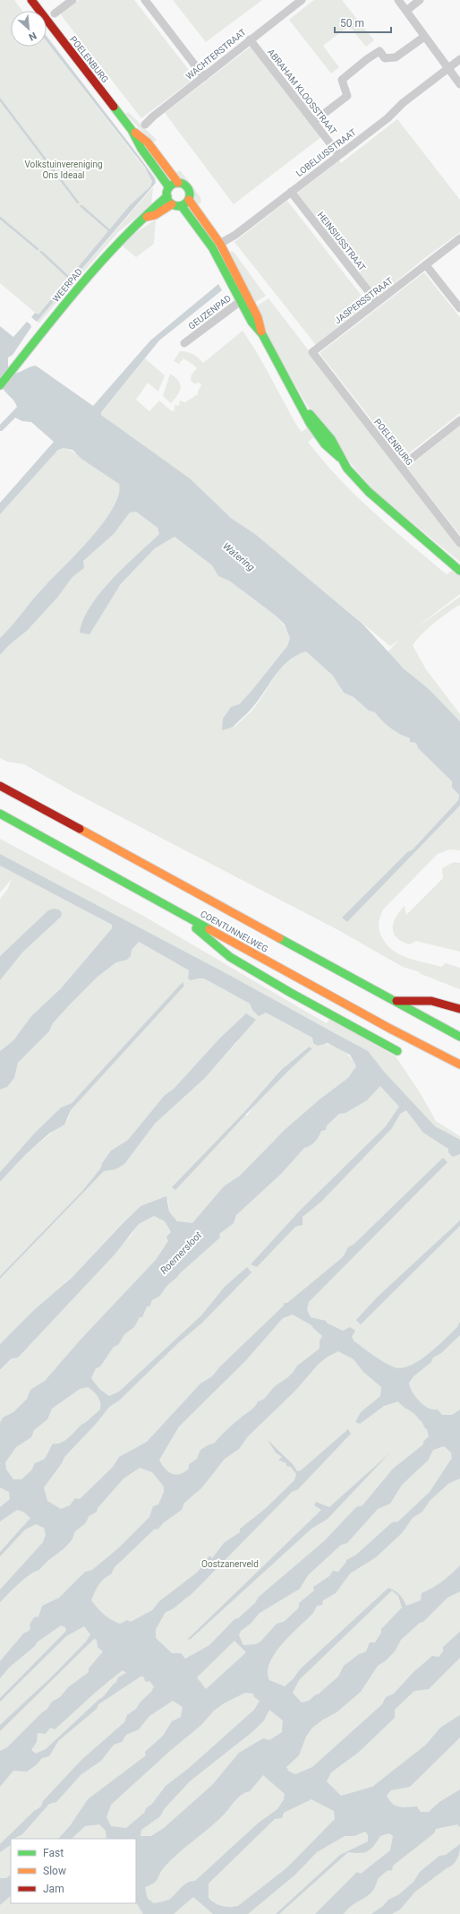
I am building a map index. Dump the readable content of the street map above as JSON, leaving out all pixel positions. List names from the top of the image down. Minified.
{"streets":{"main road":["POELENBURG","WEERPAD","COENTUNNELWEG"],"street":["WACHTERSTRAAT","ABRAHAM KLOOSSTRAAT","LOBELIUSSTRAAT","HEINSIUSSTRAAT","JASPERSSTRAAT","GEUZENPAD"]},"crossings":[["WACHTERSTRAAT","ABRAHAM KLOOSSTRAAT"],["POELENBURG","WEERPAD"],["POELENBURG","JASPERSSTRAAT"],["ABRAHAM KLOOSSTRAAT","LOBELIUSSTRAAT"],["LOBELIUSSTRAAT","HEINSIUSSTRAAT"],["HEINSIUSSTRAAT","JASPERSSTRAAT"]],"water":["Watering","Roemersloot"],"parks":["Volkstuinvereniging Ons Ideaal","Oostzanerveld"],"legend":["Fast","Slow","Jam"],"scale_bar":"50 m","north":"bottom right"}
